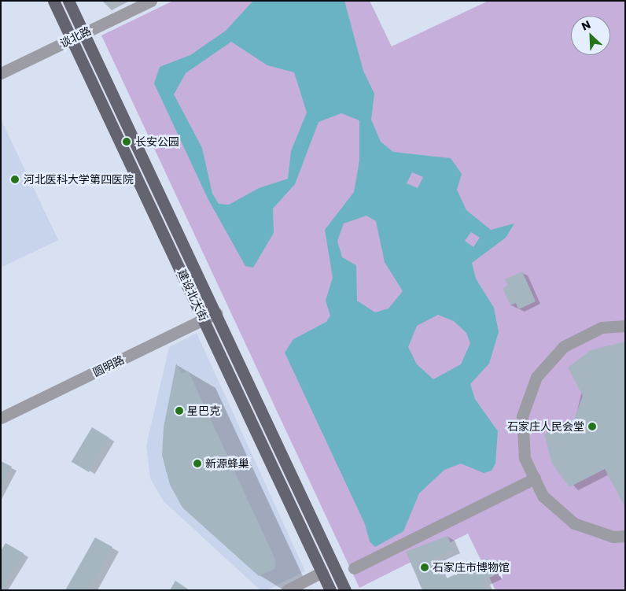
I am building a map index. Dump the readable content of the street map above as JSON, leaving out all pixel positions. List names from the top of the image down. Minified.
{"streets":{"main road":["建设北大街"],"street":["谈北路","圆明路"]},"crossings":[["谈北路","建设北大街"],["建设北大街","圆明路"]],"places":["长安公园","河北医科大学第四医院","星巴克","石家庄人民会堂","新源蜂巢","石家庄市博物馆"],"north":"top left"}
